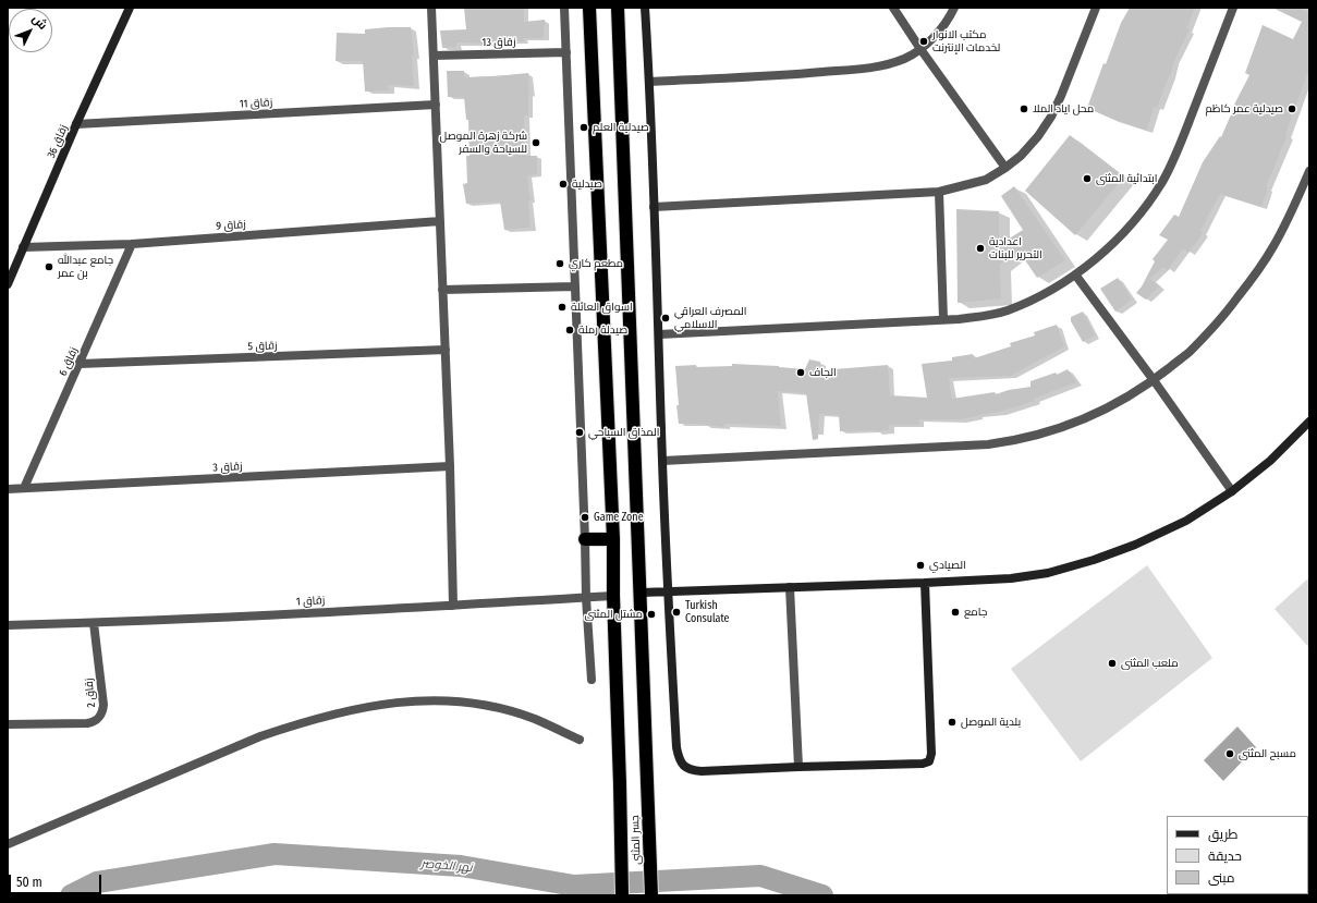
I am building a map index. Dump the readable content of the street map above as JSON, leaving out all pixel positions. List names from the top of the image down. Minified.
{"streets":{"highway":["جسر المثنى"],"street":["زقاق 13","زقاق 11","زقاق 36","زقاق 9","زقاق 5","زقاق 6","زقاق 3","زقاق 1","زقاق 2"]},"crossings":[["زقاق 11","زقاق 36"],["زقاق 36","زقاق 9"],["زقاق 9","زقاق 6"],["زقاق 5","زقاق 6"],["زقاق 6","زقاق 3"],["زقاق 1","زقاق 2"],["زقاق 1","جسر المثنى"]],"water":["نهر الخوصر"],"places":["مكتب الانوار لخدمات الإنترنت","محل اياد الملا","صيدلية عمر كاظم","صيدلية العلم","شركة زهرة الموصل للسياحة والسفر","ابتدائية المثنى","صيدلية","اعدادية التحرير للبنات","مطعم كاري","جامع عبدالله بن عمر","اسواق العائلة","المصرف العراقي الاسلامي","صيدلة رملة","الجاف","المذاق السياحي","Game Zone","الصيادي","Turkish Consulate","جامع","مشتل المثنى","ملعب المثنى","بلدية الموصل","مسبح المثنى"],"legend":["طريق","حديقة","مبنى"],"scale_bar":"50 m","north":"top right"}
